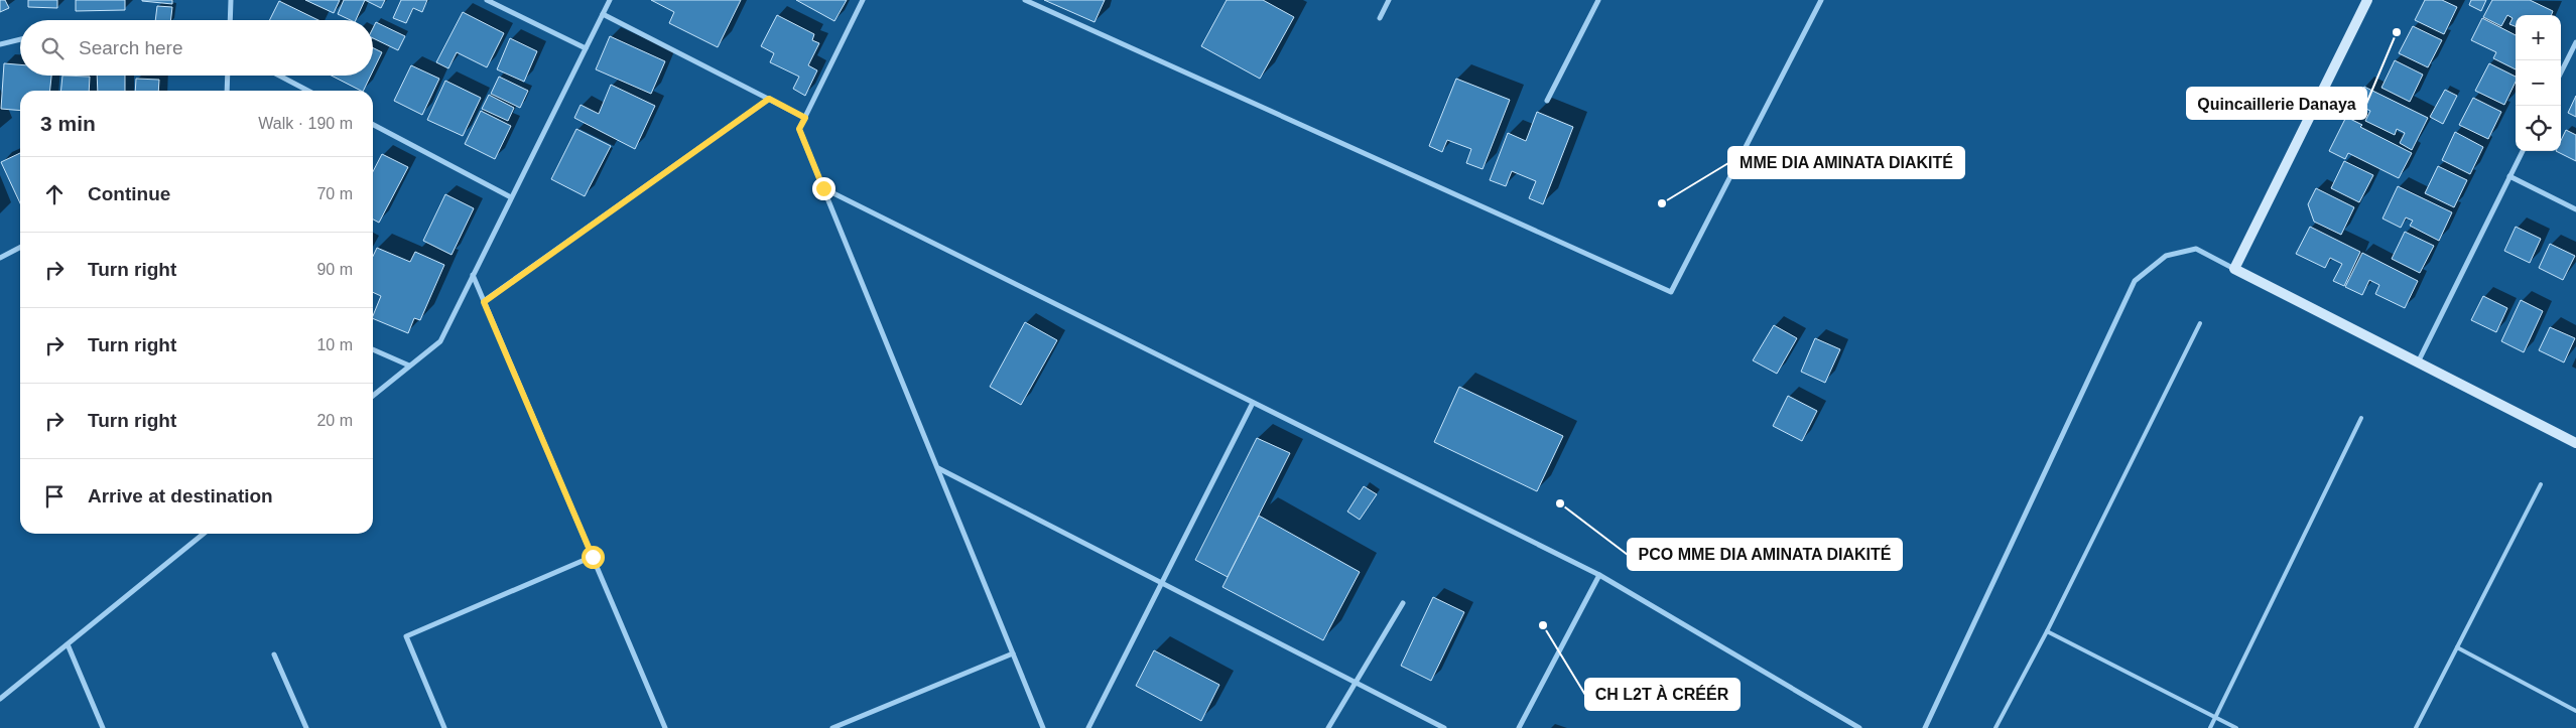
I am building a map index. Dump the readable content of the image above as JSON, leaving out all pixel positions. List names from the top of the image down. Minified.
{"places":["Quincaillerie Danaya","MME DIA AMINATA DIAKITÉ","PCO MME DIA AMINATA DIAKITÉ","CH L2T À CRÉÉR"],"page":{"map_buttons":["+","−"],"search":"Search here","heading":["3 min","Walk · 190 m"],"list":[["Continue","70 m"],["Turn right","90 m"],["Turn right","10 m"],["Turn right","20 m"],"Arrive at destination"]}}
